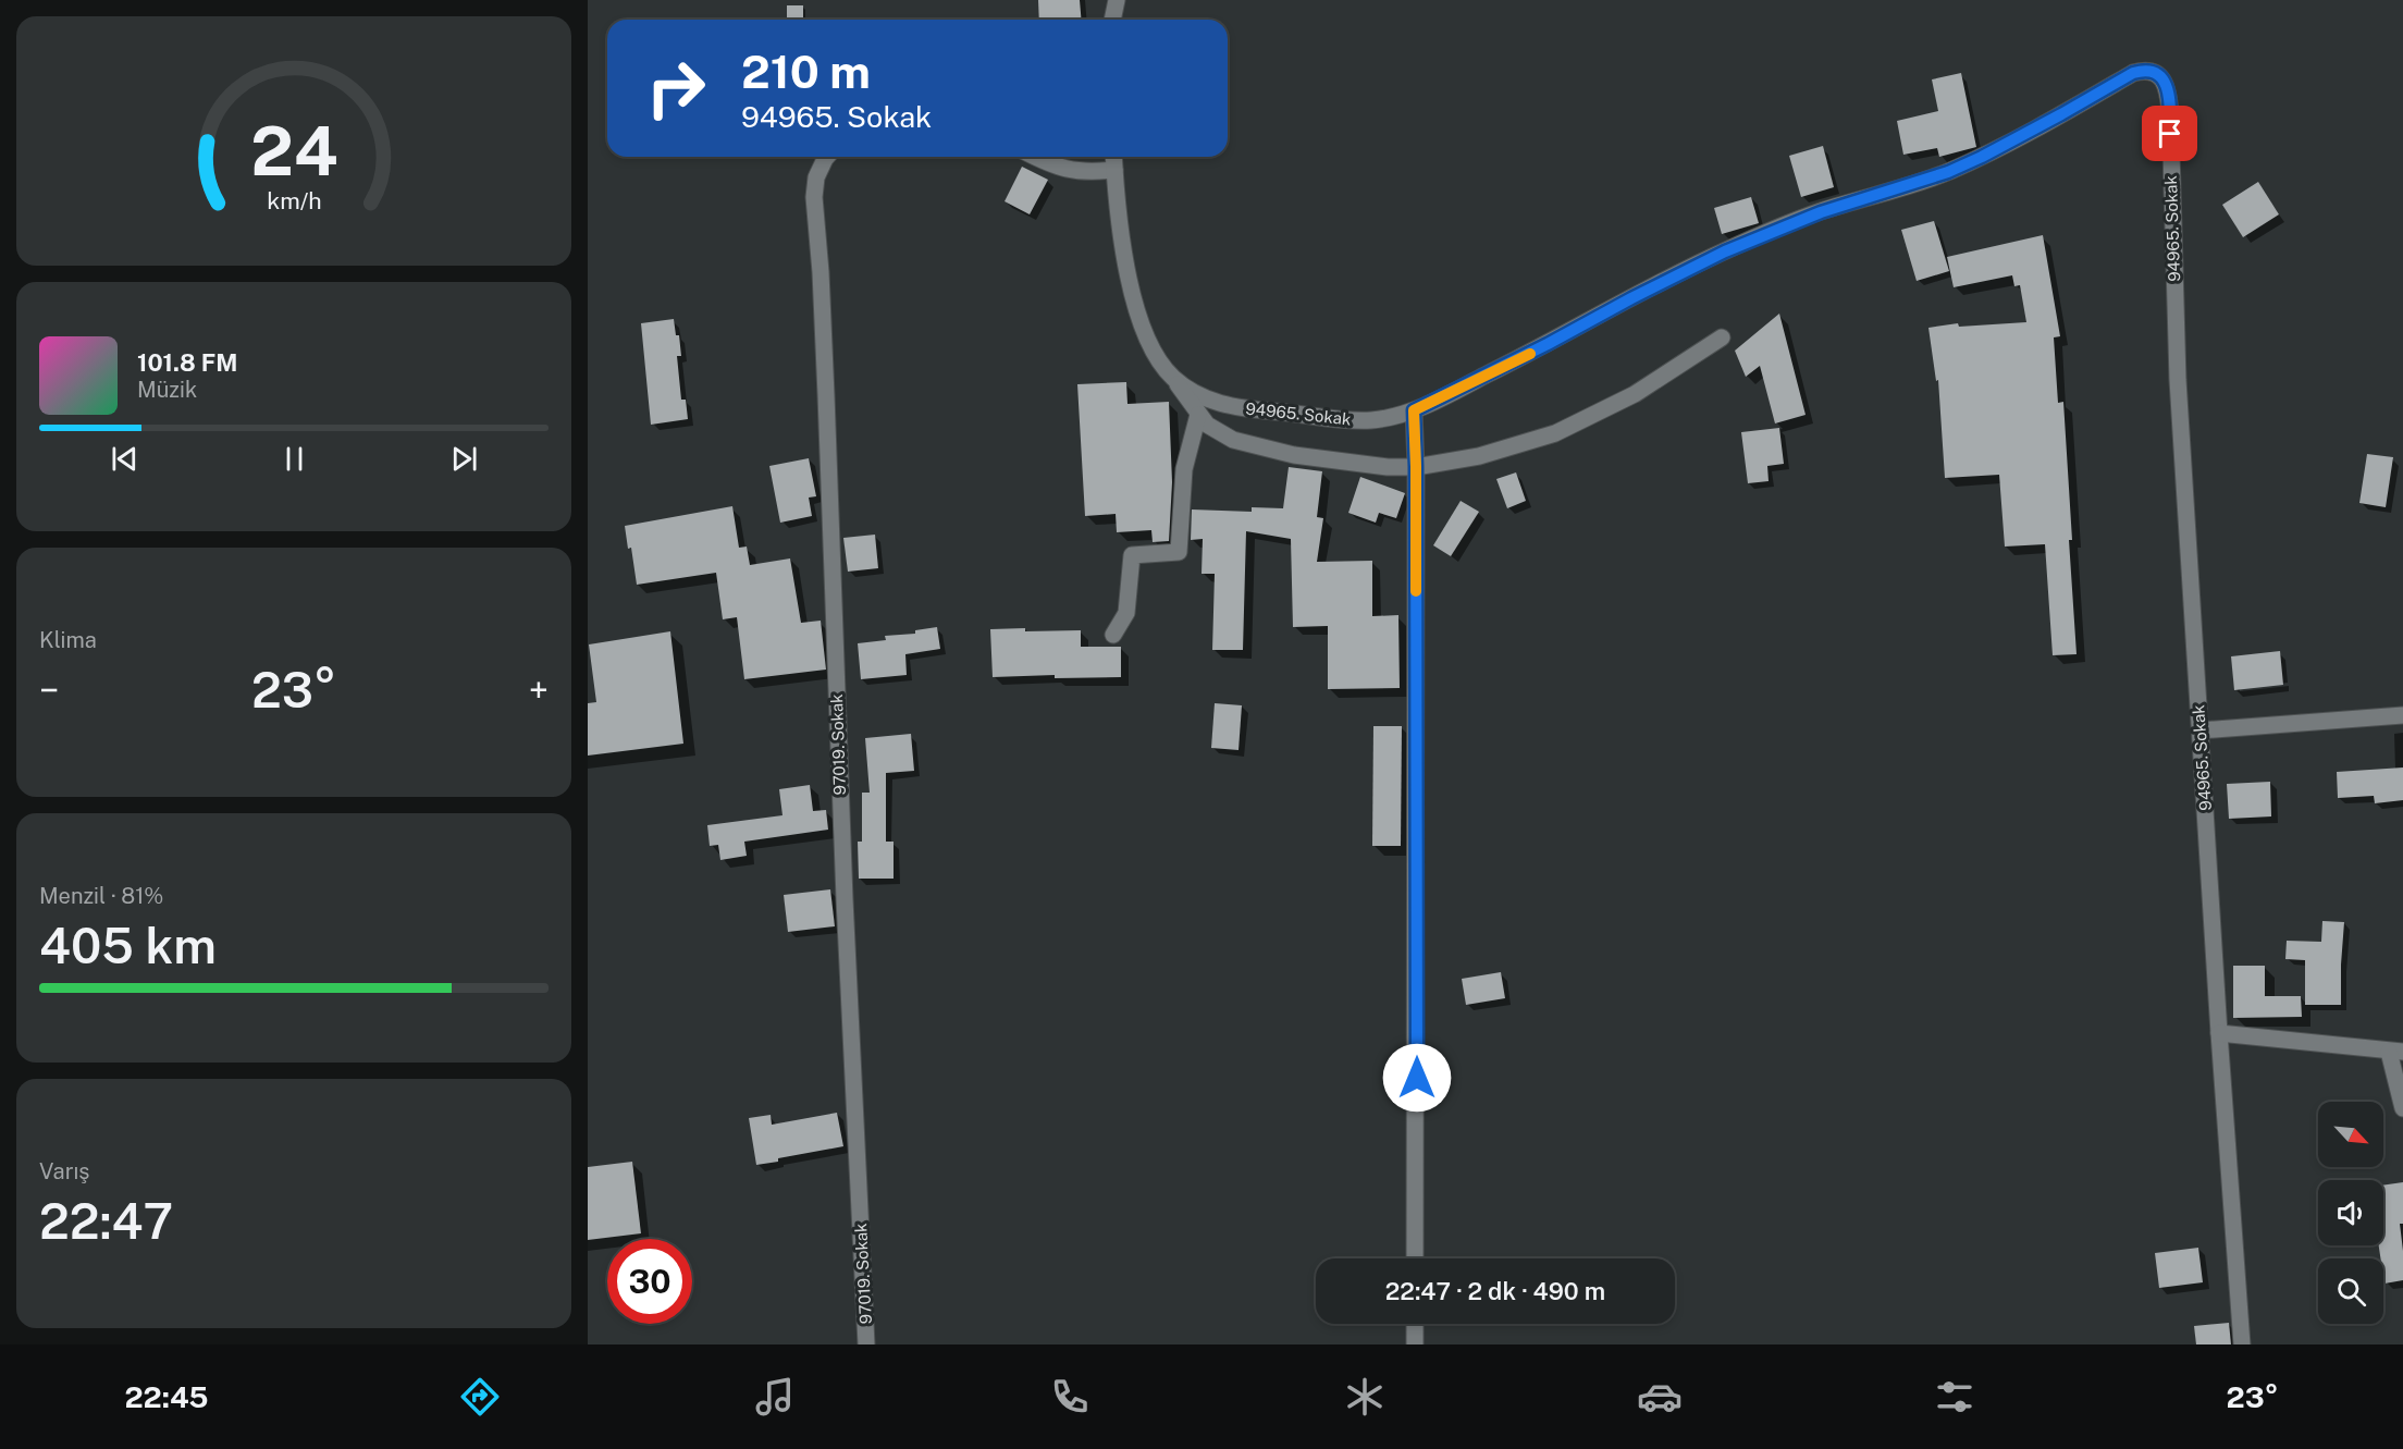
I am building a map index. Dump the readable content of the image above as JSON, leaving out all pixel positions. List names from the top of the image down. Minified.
{"streets":{"street":["94965. Sokak","97019. Sokak"]},"north":"bottom right","page":{"turn":["210 m","94965. Sokak"],"song":["101.8 FM","Müzik"],"tile":["Klima",["Menzil · 81%","405 km"],["Varış","22:47"]],"heat":["−","23°","+"],"limit":"30","trip":"22:47 · 2 dk · 490 m","tabs":["22:45","23°"],"gauge":["24","km/h"]}}
